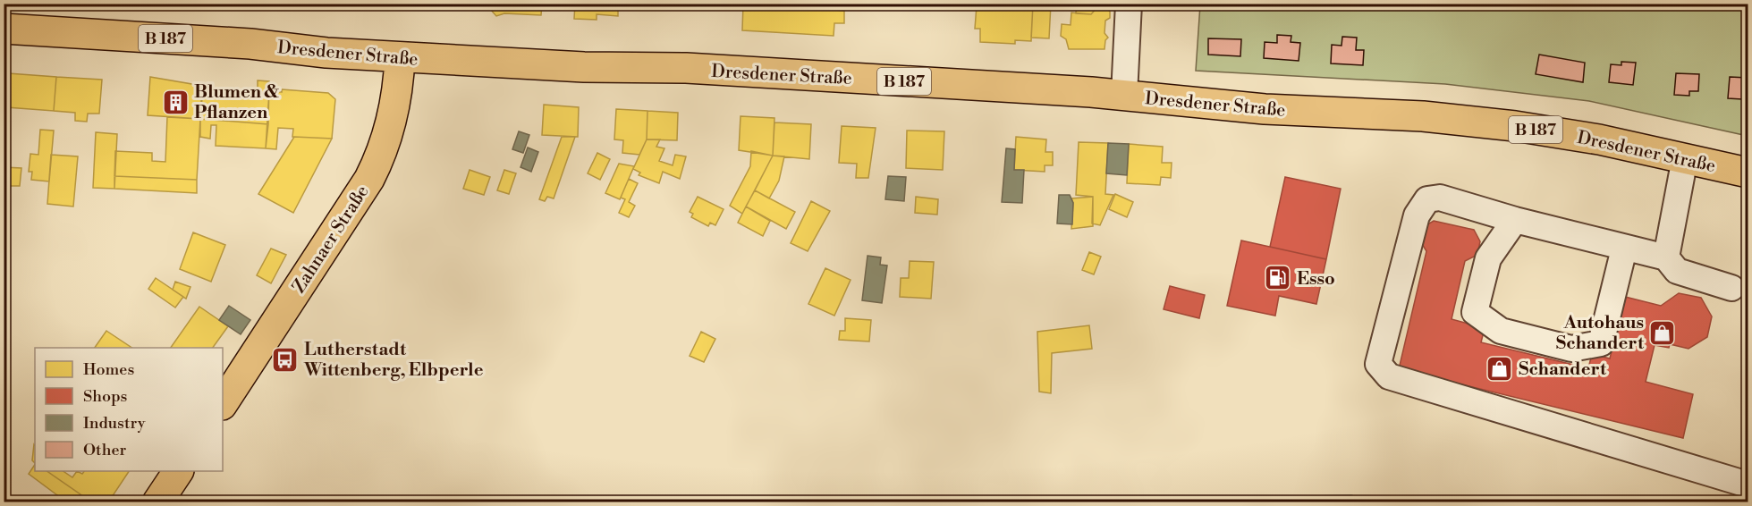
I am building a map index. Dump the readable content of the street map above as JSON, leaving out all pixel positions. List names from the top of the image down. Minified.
{"streets":{"main road":["B 187","Dresdener Straße","Zahnaer Straße"]},"crossings":[["Dresdener Straße","Zahnaer Straße"]],"places":{"building":["Blumen & Pflanzen"],"fuel station":["Esso"],"shop":["Autohaus Schandert","Schandert"],"bus stop":["Lutherstadt Wittenberg, Elbperle"]},"legend":["Homes","Shops","Industry","Other"]}
